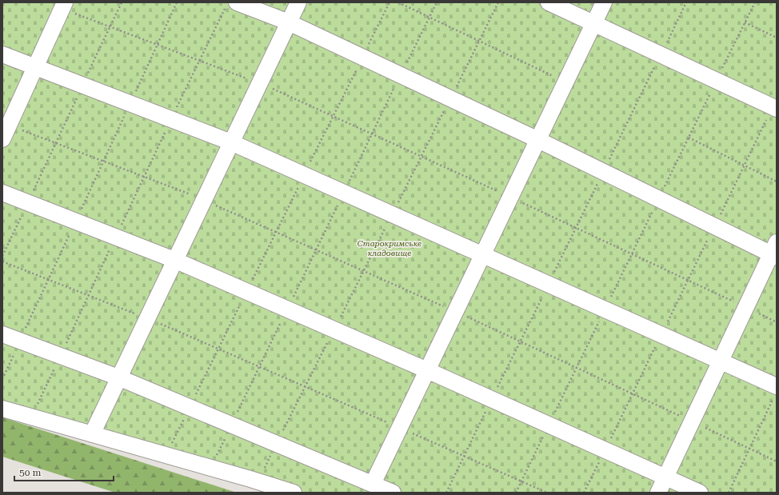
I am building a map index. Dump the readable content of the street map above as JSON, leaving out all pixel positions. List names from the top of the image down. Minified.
{"parks":["Старокримське кладовище"],"scale_bar":"50 m"}
